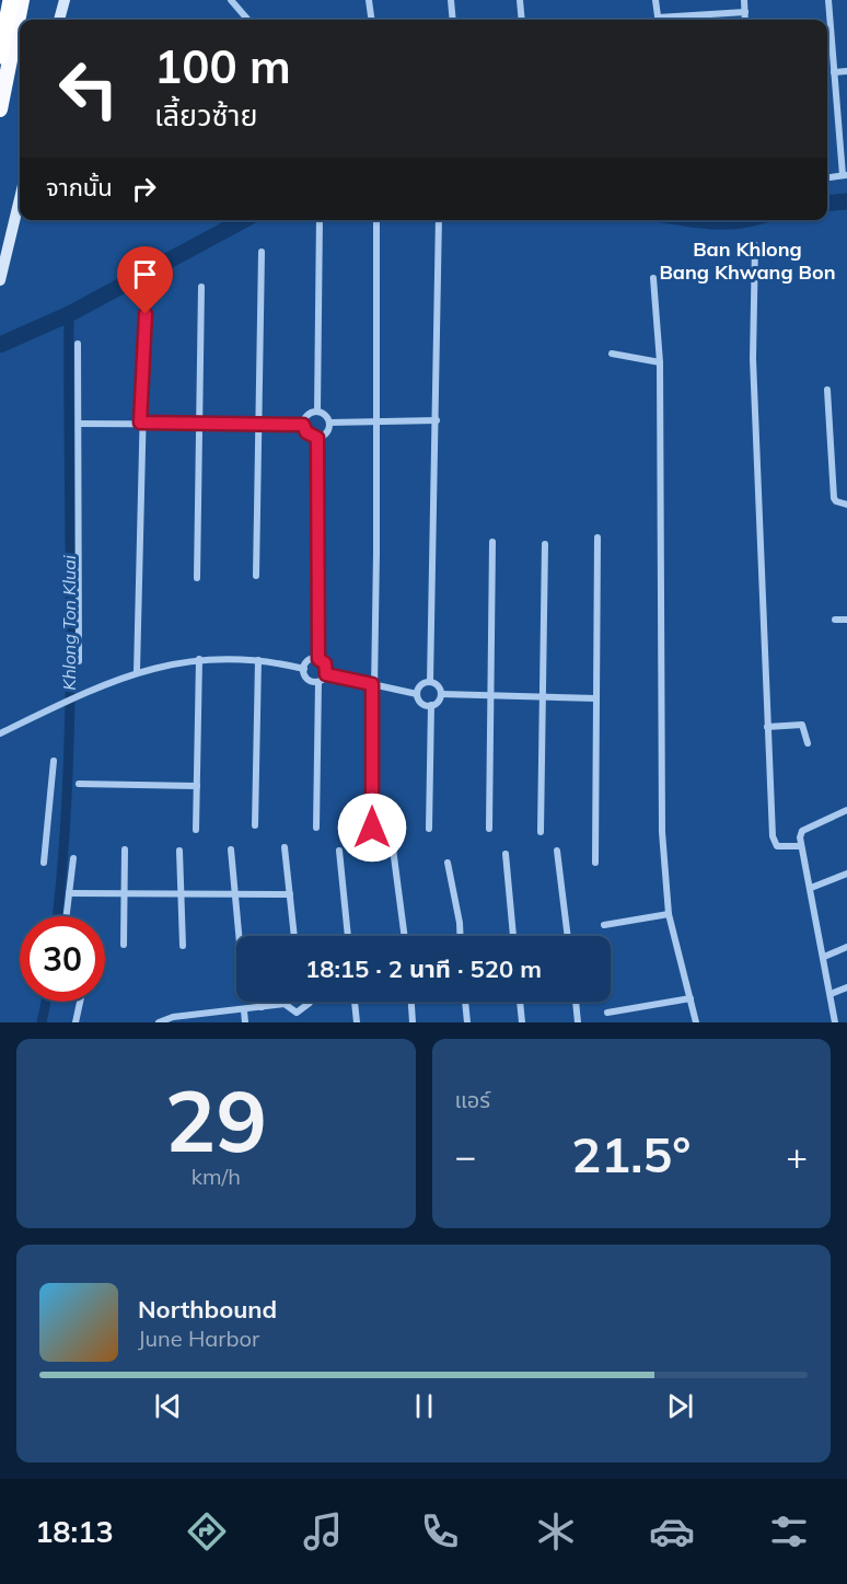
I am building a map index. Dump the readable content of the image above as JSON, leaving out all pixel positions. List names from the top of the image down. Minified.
{"districts":["Ban Khlong Bang Khwang Bon"],"water":["Khlong Ton Kluai"],"page":{"turn":["100 m","เลี้ยวซ้าย"],"then":"จากนั้น","limit":"30","trip":"18:15 · 2 นาที · 520 m","tile":[["29","km/h"],"แอร์"],"heat":["−","21.5°","+"],"song":["Northbound","June Harbor"],"tabs":"18:13"}}
